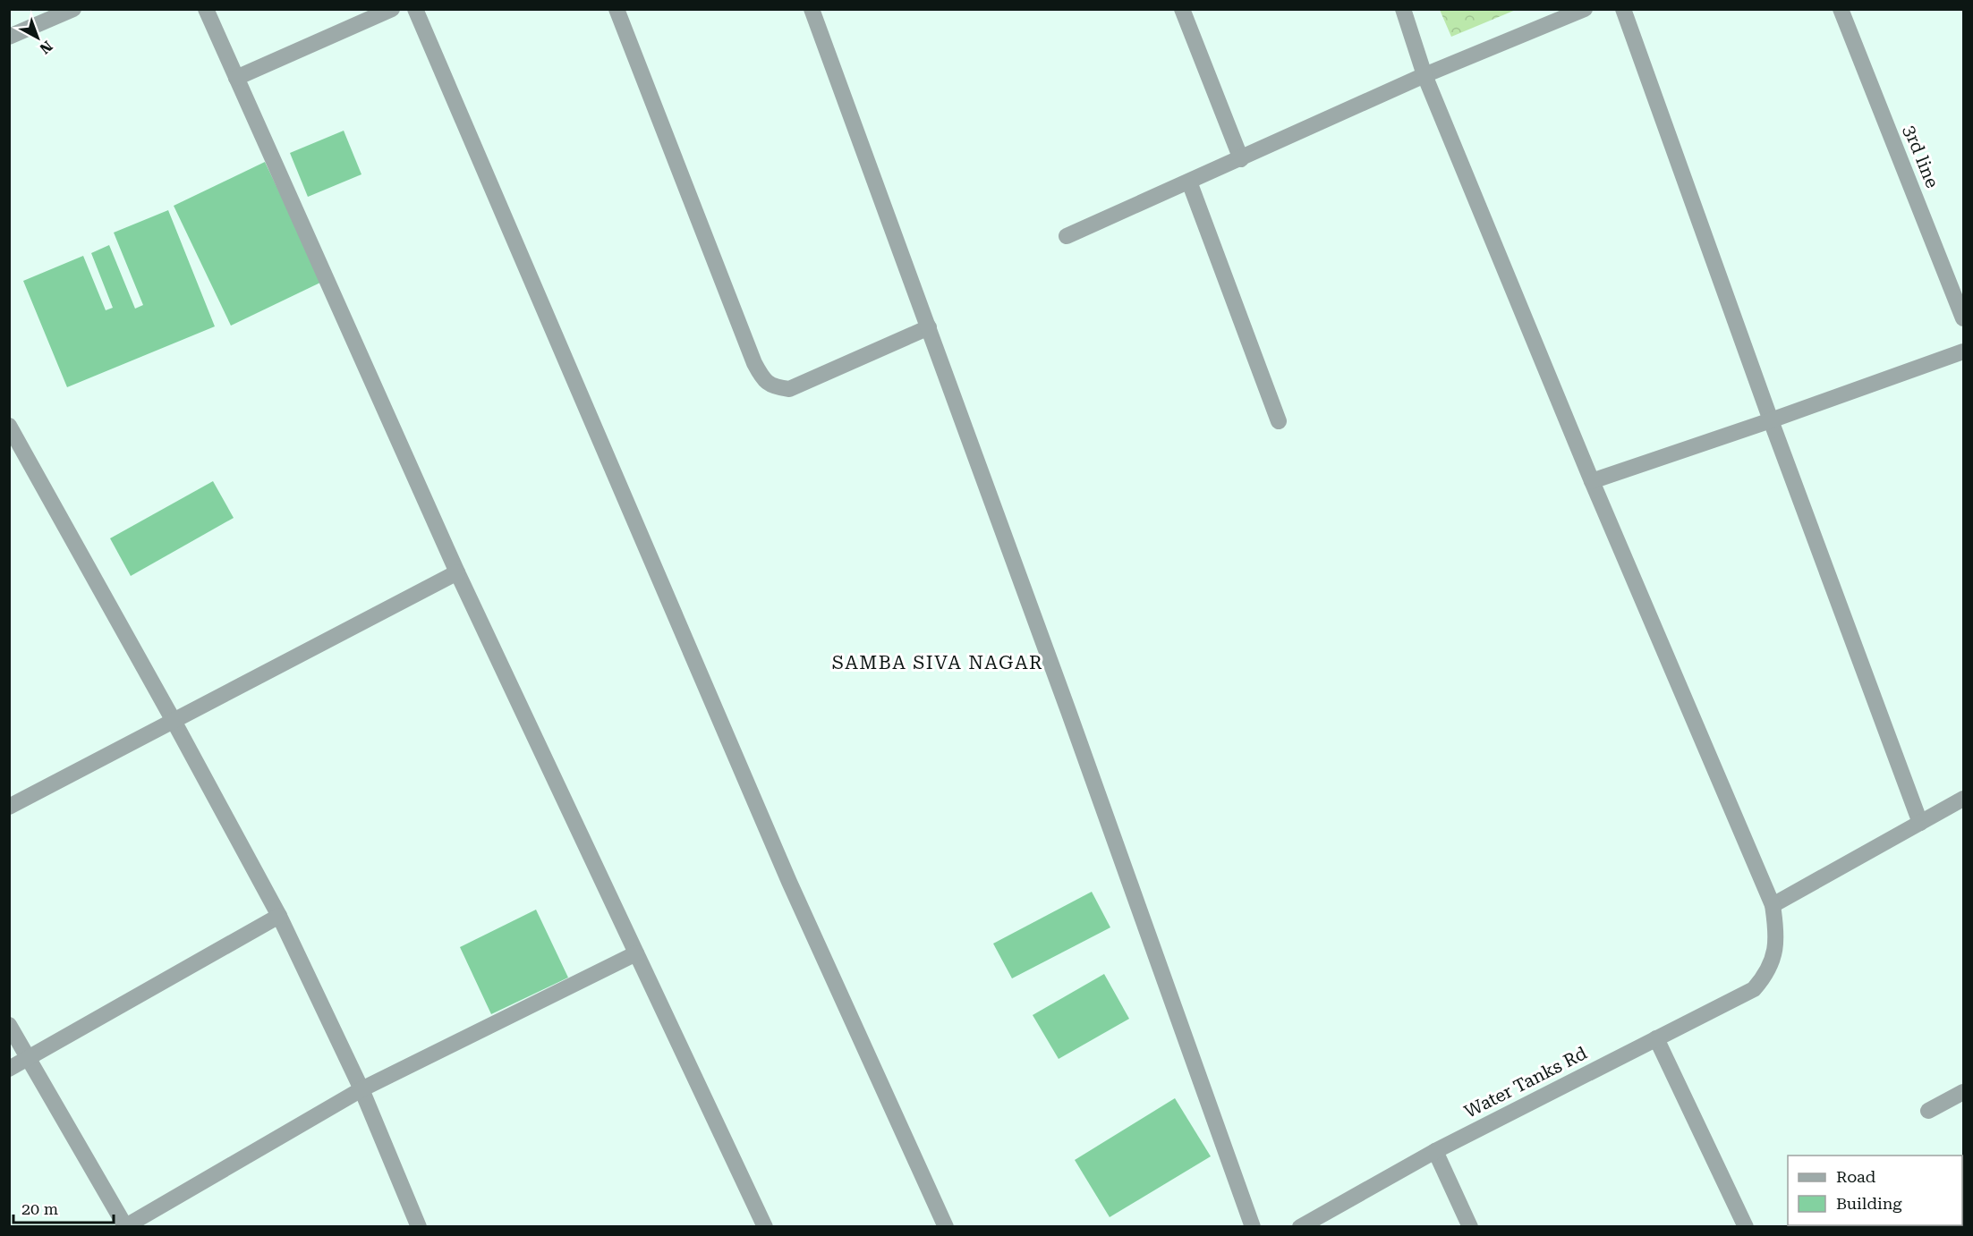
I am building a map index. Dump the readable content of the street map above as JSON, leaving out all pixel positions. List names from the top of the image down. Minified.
{"streets":{"street":["3rd line","Water Tanks Rd"]},"districts":["SAMBA SIVA NAGAR"],"legend":["Road","Building"],"scale_bar":"20 m","north":"bottom right"}
